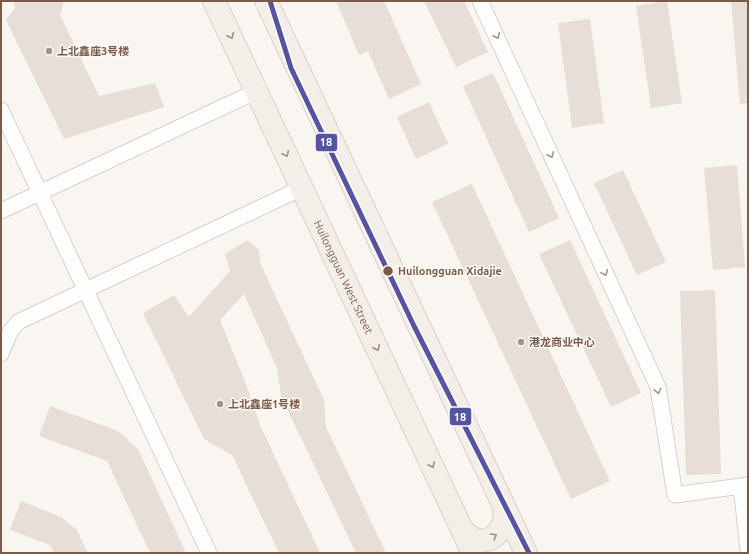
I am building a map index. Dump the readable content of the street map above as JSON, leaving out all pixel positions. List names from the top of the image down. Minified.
{"streets":{"main road":["Huilongguan West Street"]},"places":["上北鑫座3号楼","Huilongguan Xidajie","港龙商业中心","上北鑫座1号楼"],"lines":["transit line 18"]}
